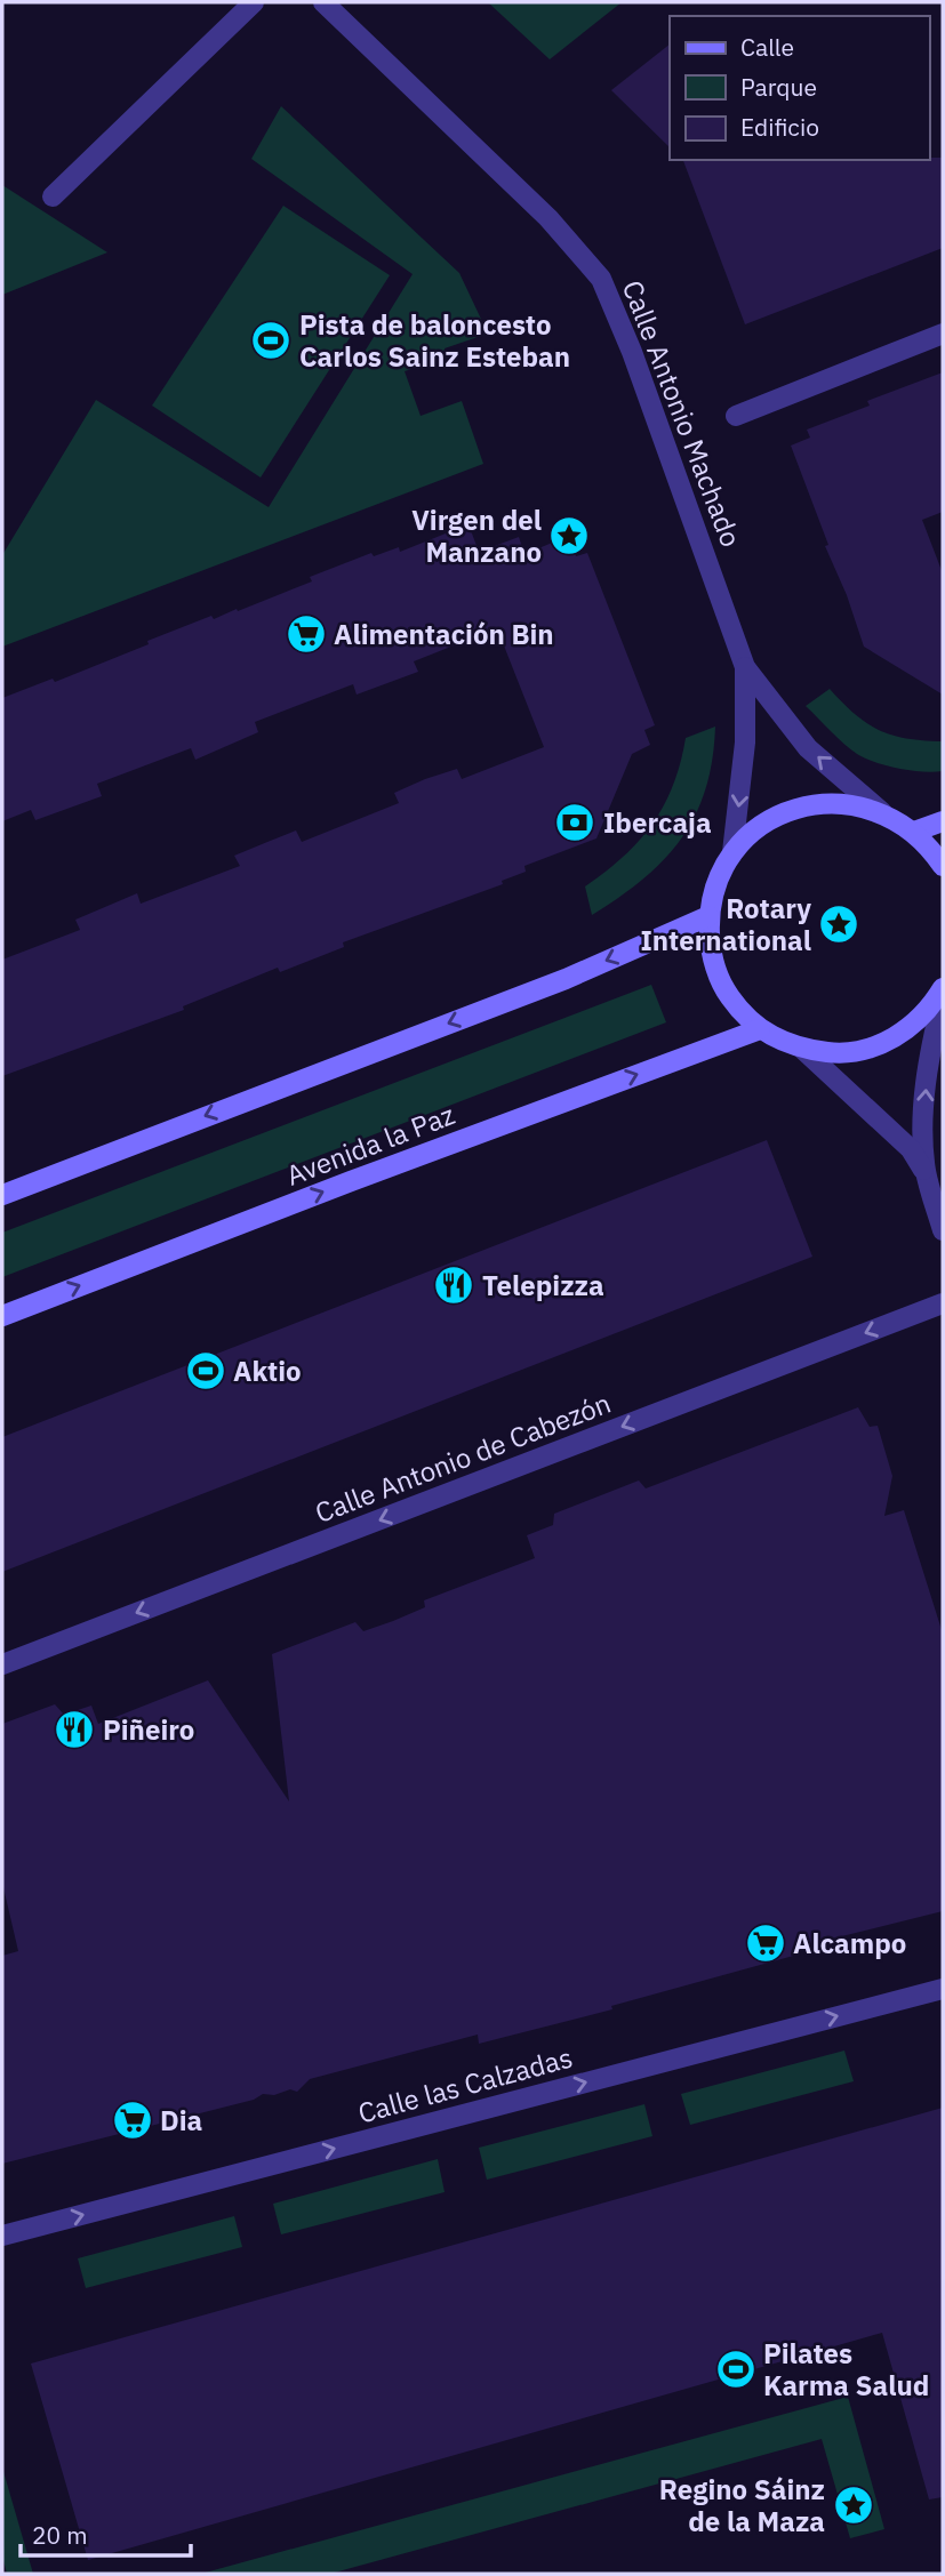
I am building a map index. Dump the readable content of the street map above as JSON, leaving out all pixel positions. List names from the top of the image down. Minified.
{"streets":{"main road":["Avenida la Paz"],"street":["Calle Antonio Machado","Calle Antonio de Cabezón","Calle las Calzadas"]},"one_way":["Calle Antonio de Cabezón","Calle las Calzadas"],"places":{"sports":["Pista de baloncesto Carlos Sainz Esteban","Aktio","Pilates Karma Salud"],"place":["Virgen del Manzano","Rotary International","Regino Sáinz de la Maza"],"supermarket":["Alimentación Bin","Alcampo","Dia"],"bank":["Ibercaja"],"restaurant":["Telepizza","Piñeiro"]},"legend":["Calle","Parque","Edificio"],"scale_bar":"20 m"}
